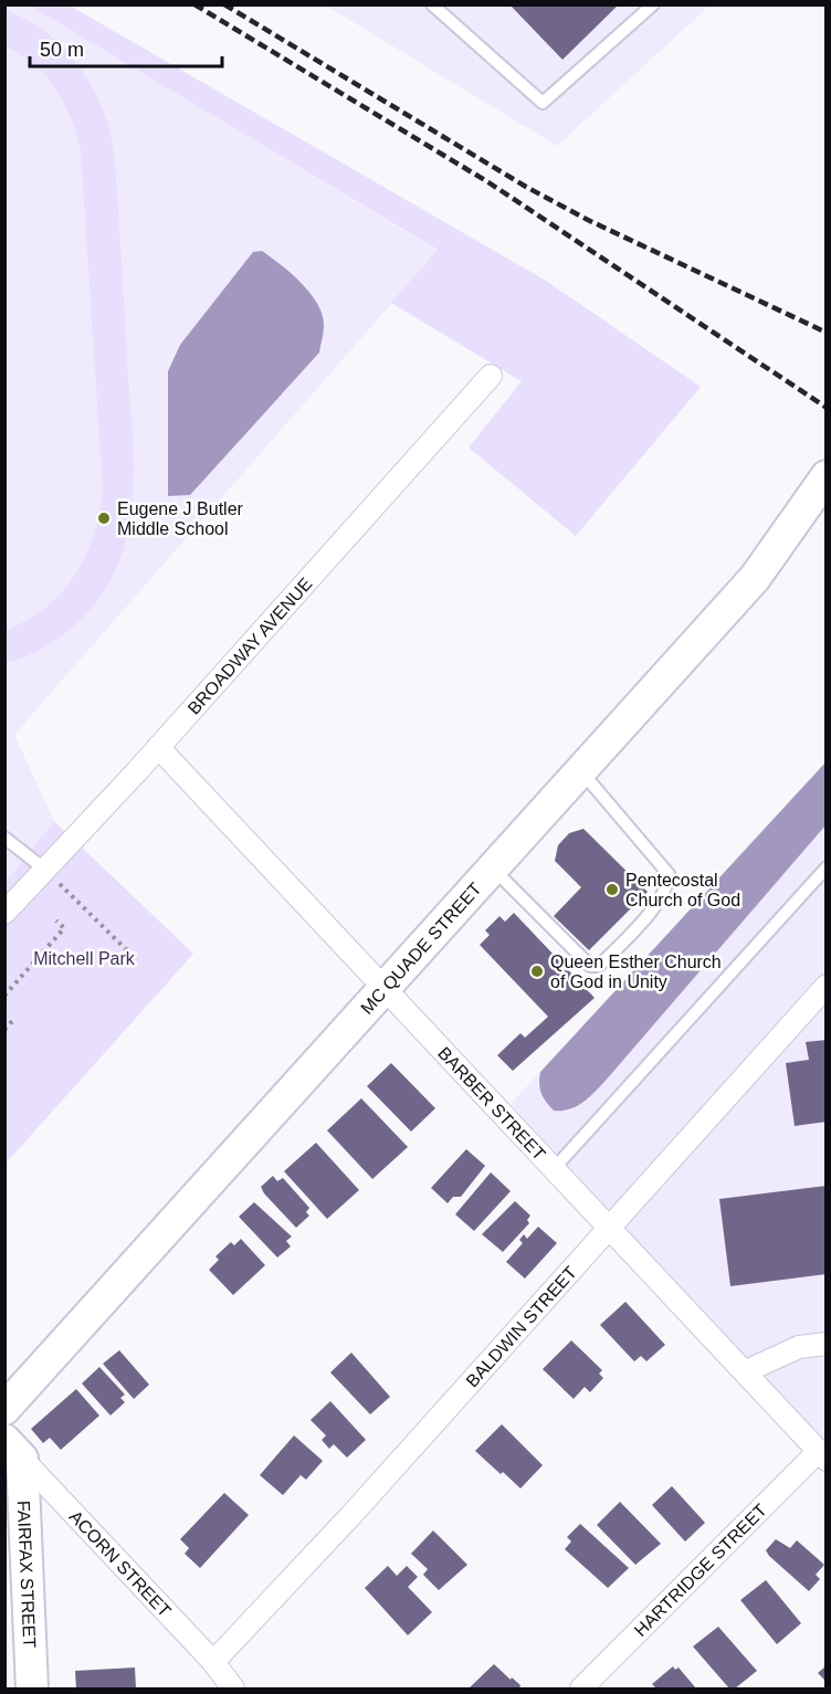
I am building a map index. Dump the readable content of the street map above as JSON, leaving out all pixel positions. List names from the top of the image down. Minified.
{"streets":{"street":["BROADWAY AVENUE","MC QUADE STREET","BARBER STREET","BALDWIN STREET","ACORN STREET","HARTRIDGE STREET","FAIRFAX STREET"]},"crossings":[["BROADWAY AVENUE","BARBER STREET"],["MC QUADE STREET","BARBER STREET"],["BARBER STREET","BALDWIN STREET"],["BARBER STREET","HARTRIDGE STREET"],["BALDWIN STREET","ACORN STREET"],["ACORN STREET","FAIRFAX STREET"]],"parks":["Mitchell Park"],"places":["Eugene J Butler Middle School","Pentecostal Church of God","Queen Esther Church of God in Unity"],"scale_bar":"50 m"}
